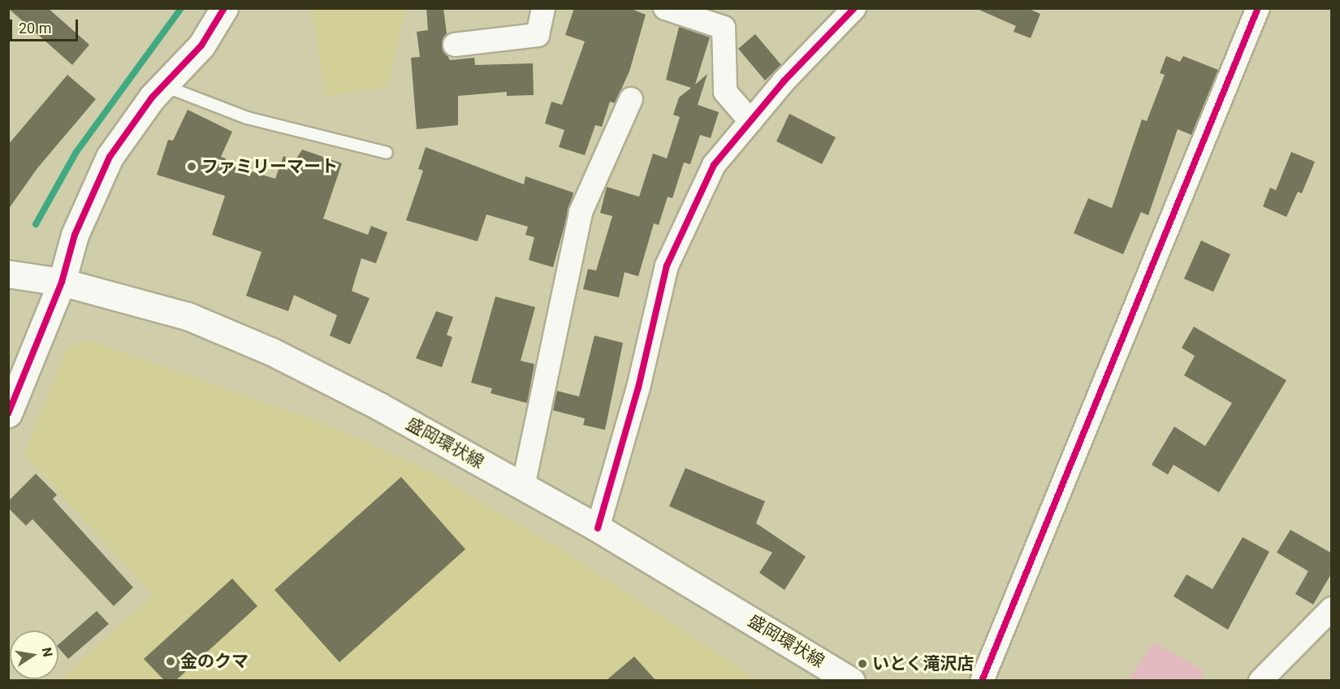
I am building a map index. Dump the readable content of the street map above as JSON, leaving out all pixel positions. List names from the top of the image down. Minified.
{"streets":{"main road":["盛岡環状線"]},"places":["ファミリーマート","金のクマ","いとく滝沢店"],"scale_bar":"20 m","north":"right"}
